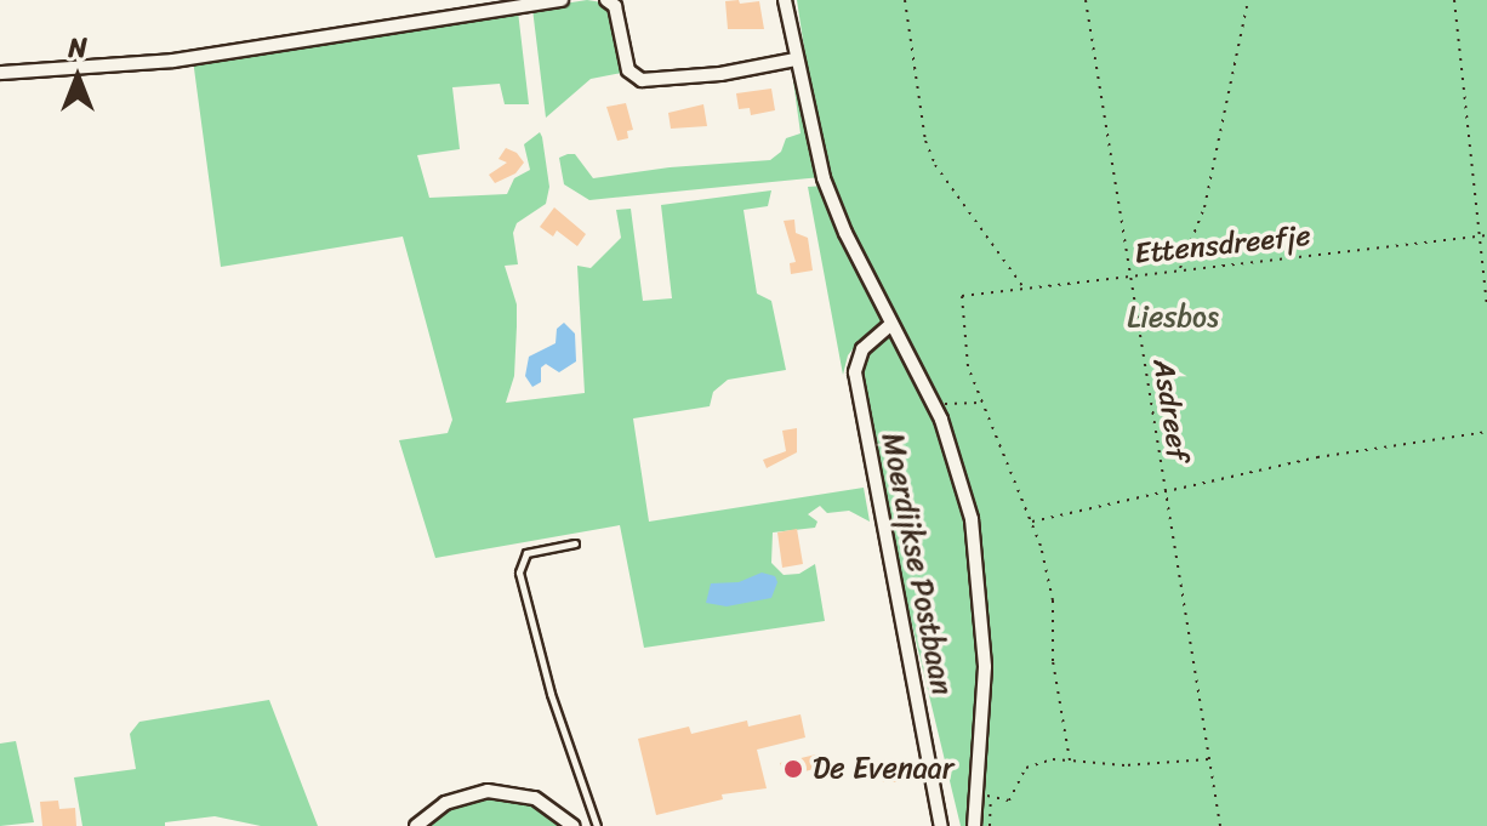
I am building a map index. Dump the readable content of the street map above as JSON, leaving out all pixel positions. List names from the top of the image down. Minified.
{"streets":{"street":["Moerdijkse Postbaan"],"path":["Ettensdreefje","Asdreef"]},"crossings":[["Ettensdreefje","Asdreef"]],"parks":["Liesbos"],"places":["De Evenaar"],"north":"top"}
